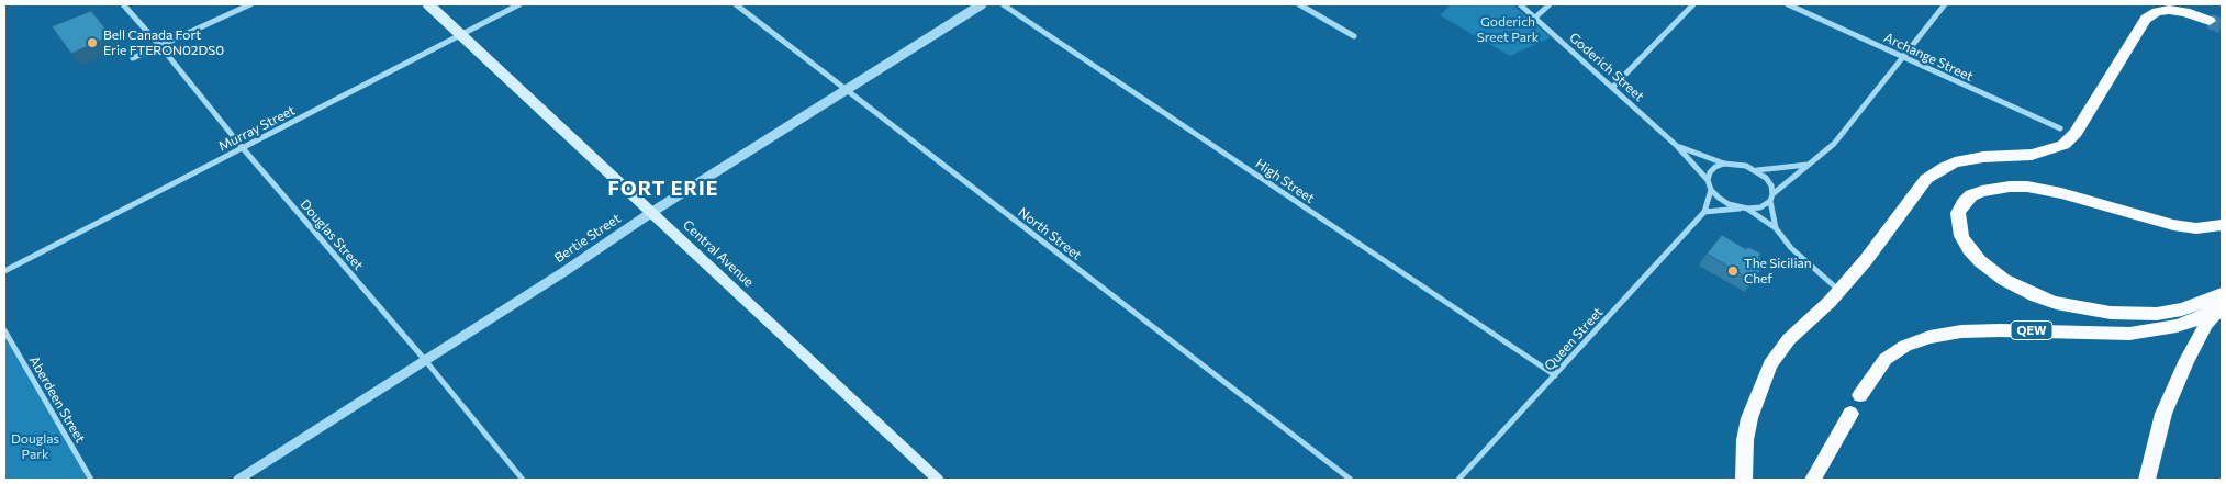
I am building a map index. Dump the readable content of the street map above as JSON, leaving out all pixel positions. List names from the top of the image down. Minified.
{"streets":{"highway":["QEW"],"main road":["Central Avenue"],"street":["Archange Street","Goderich Street","Murray Street","High Street","North Street","Douglas Street","Bertie Street","Queen Street","Aberdeen Street"]},"crossings":[["Goderich Street","Queen Street"],["Murray Street","Douglas Street"],["Murray Street","Central Avenue"],["High Street","Queen Street"],["North Street","Bertie Street"],["Douglas Street","Bertie Street"],["Bertie Street","Central Avenue"]],"districts":["FORT ERIE"],"parks":["Goderich Sreet Park","Douglas Park"],"places":["Bell Canada Fort Erie FTERON02DS0","The Sicilian Chef"]}
